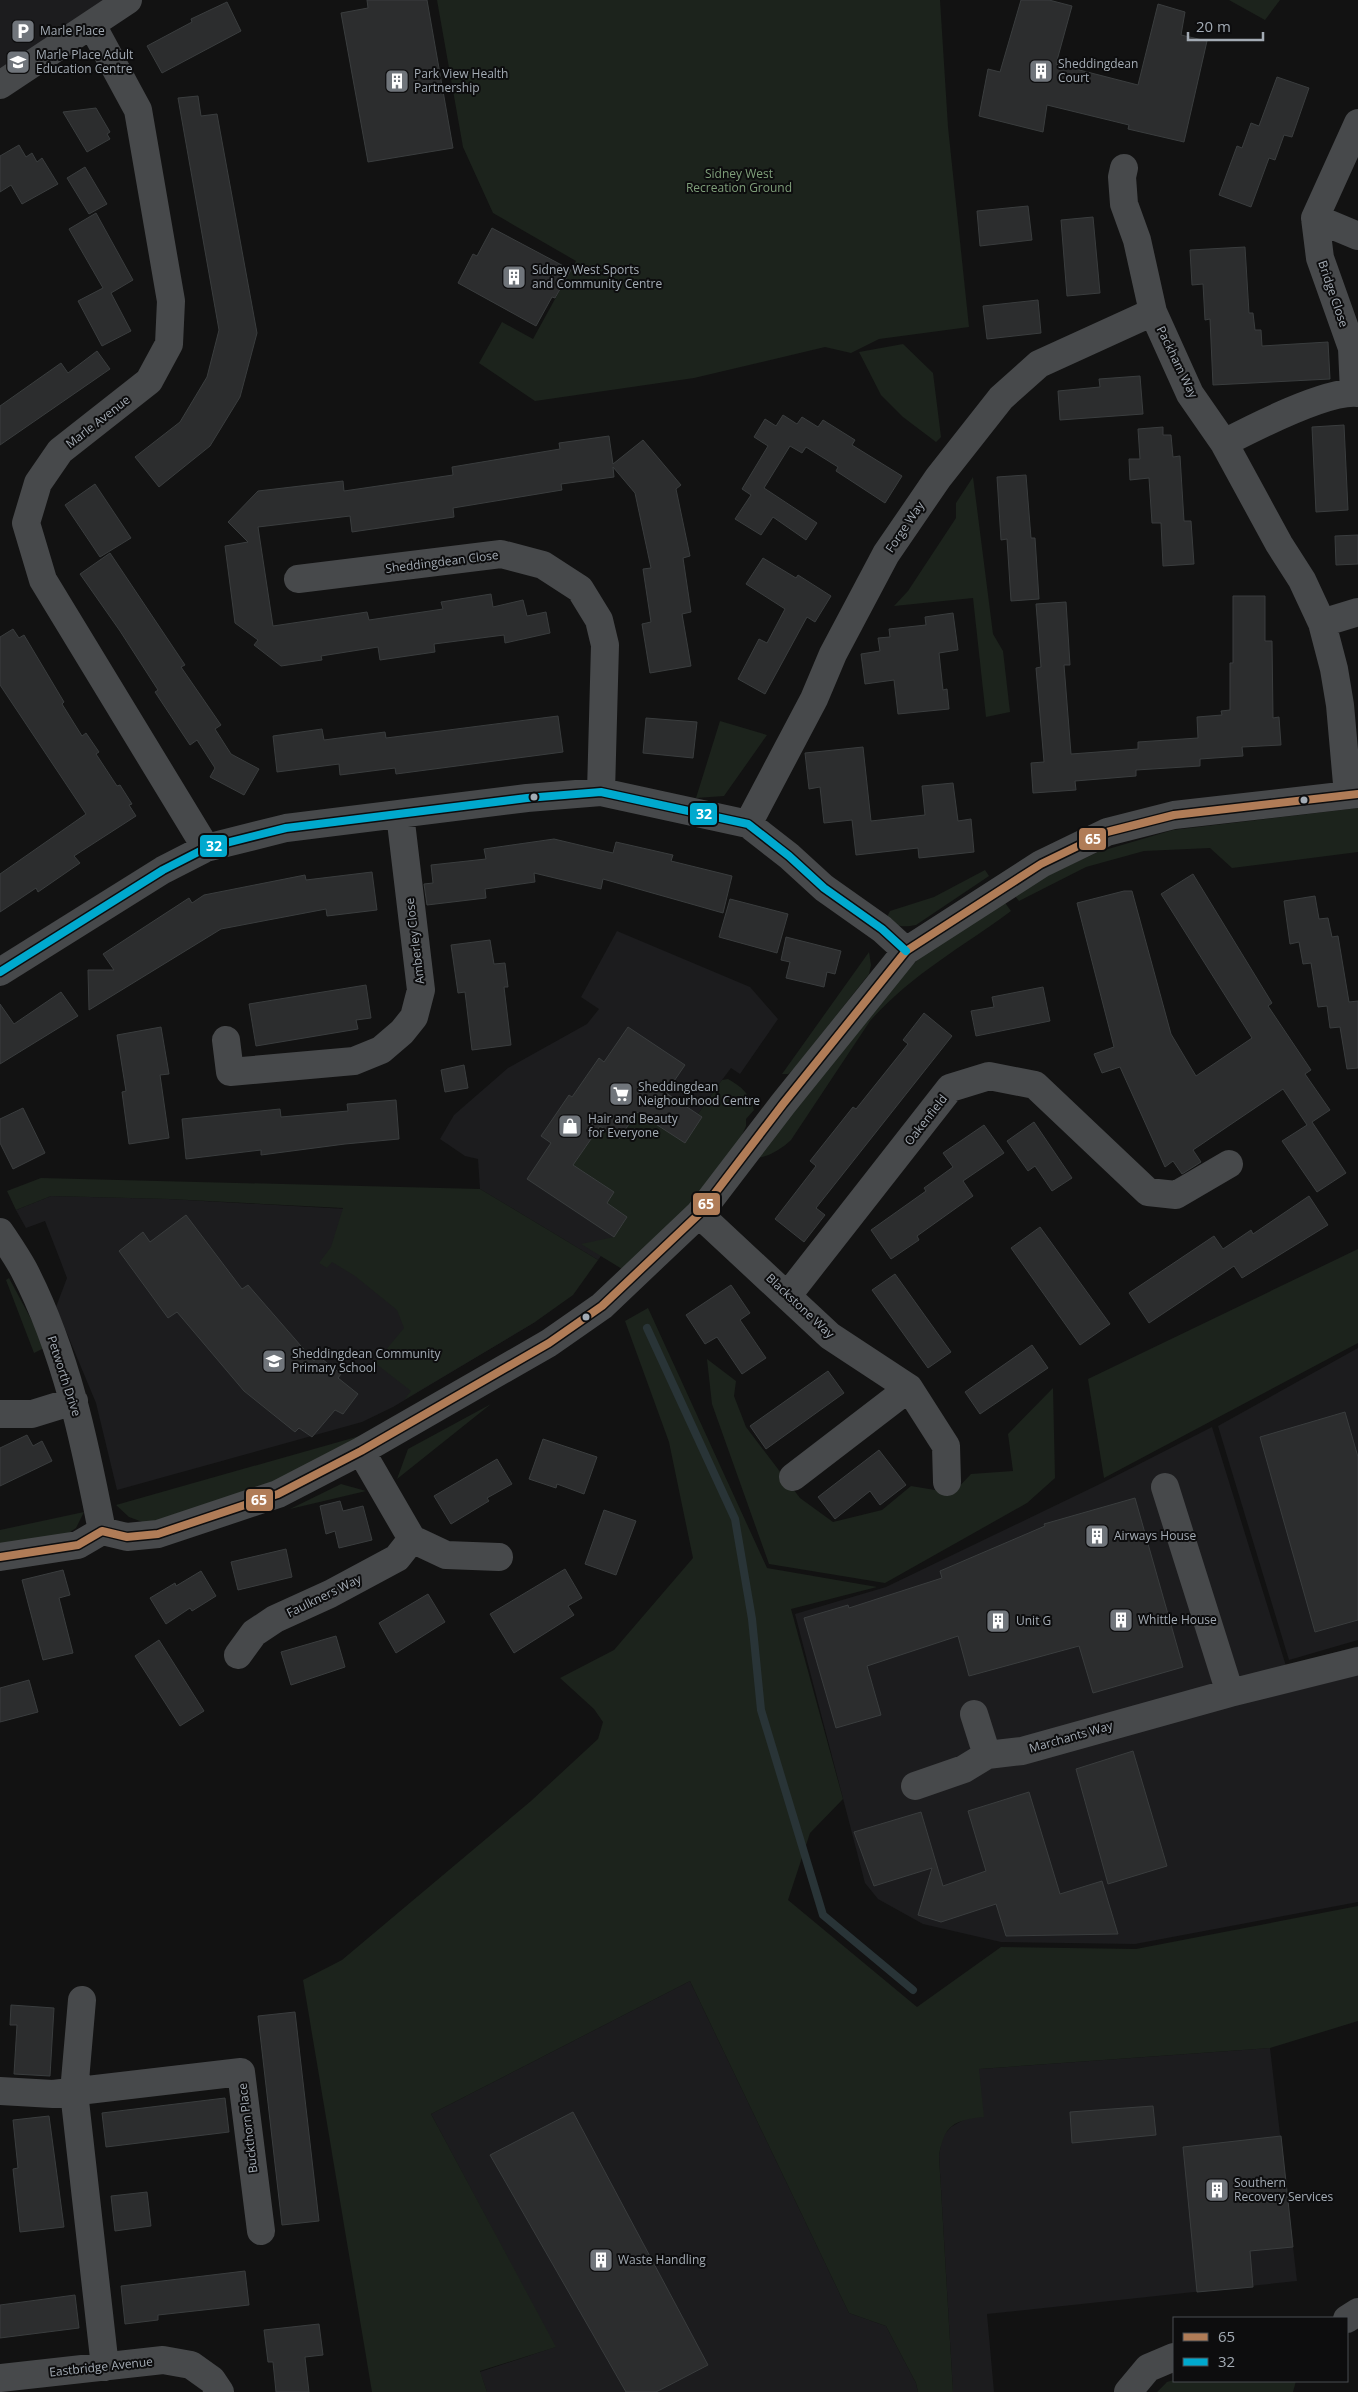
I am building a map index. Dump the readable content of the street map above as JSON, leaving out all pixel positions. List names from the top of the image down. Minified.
{"streets":{"street":["Bridge Close","Packham Way","Marle Avenue","Forge Way","Sheddingdean Close","Amberley Close","Oakenfield","Blackstone Way","Petworth Drive","Faulkners Way","Marchants Way","Buckthorn Place","Eastbridge Avenue"]},"crossings":[["Bridge Close","Packham Way"],["Packham Way","Forge Way"],["Oakenfield","Blackstone Way"]],"parks":["Sidney West Recreation Ground"],"places":{"parking":["Marle Place"],"school or university":["Marle Place Adult Education Centre","Sheddingdean Community Primary School"],"building":["Sheddingdean Court","Park View Health Partnership","Sidney West Sports and Community Centre","Airways House","Whittle House","Unit G","Southern Recovery Services","Waste Handling"],"supermarket":["Sheddingdean Neighourhood Centre"],"shop":["Hair and Beauty for Everyone"]},"lines":["transit line 32","transit line 65"],"legend":["65","32"],"scale_bar":"20 m"}
